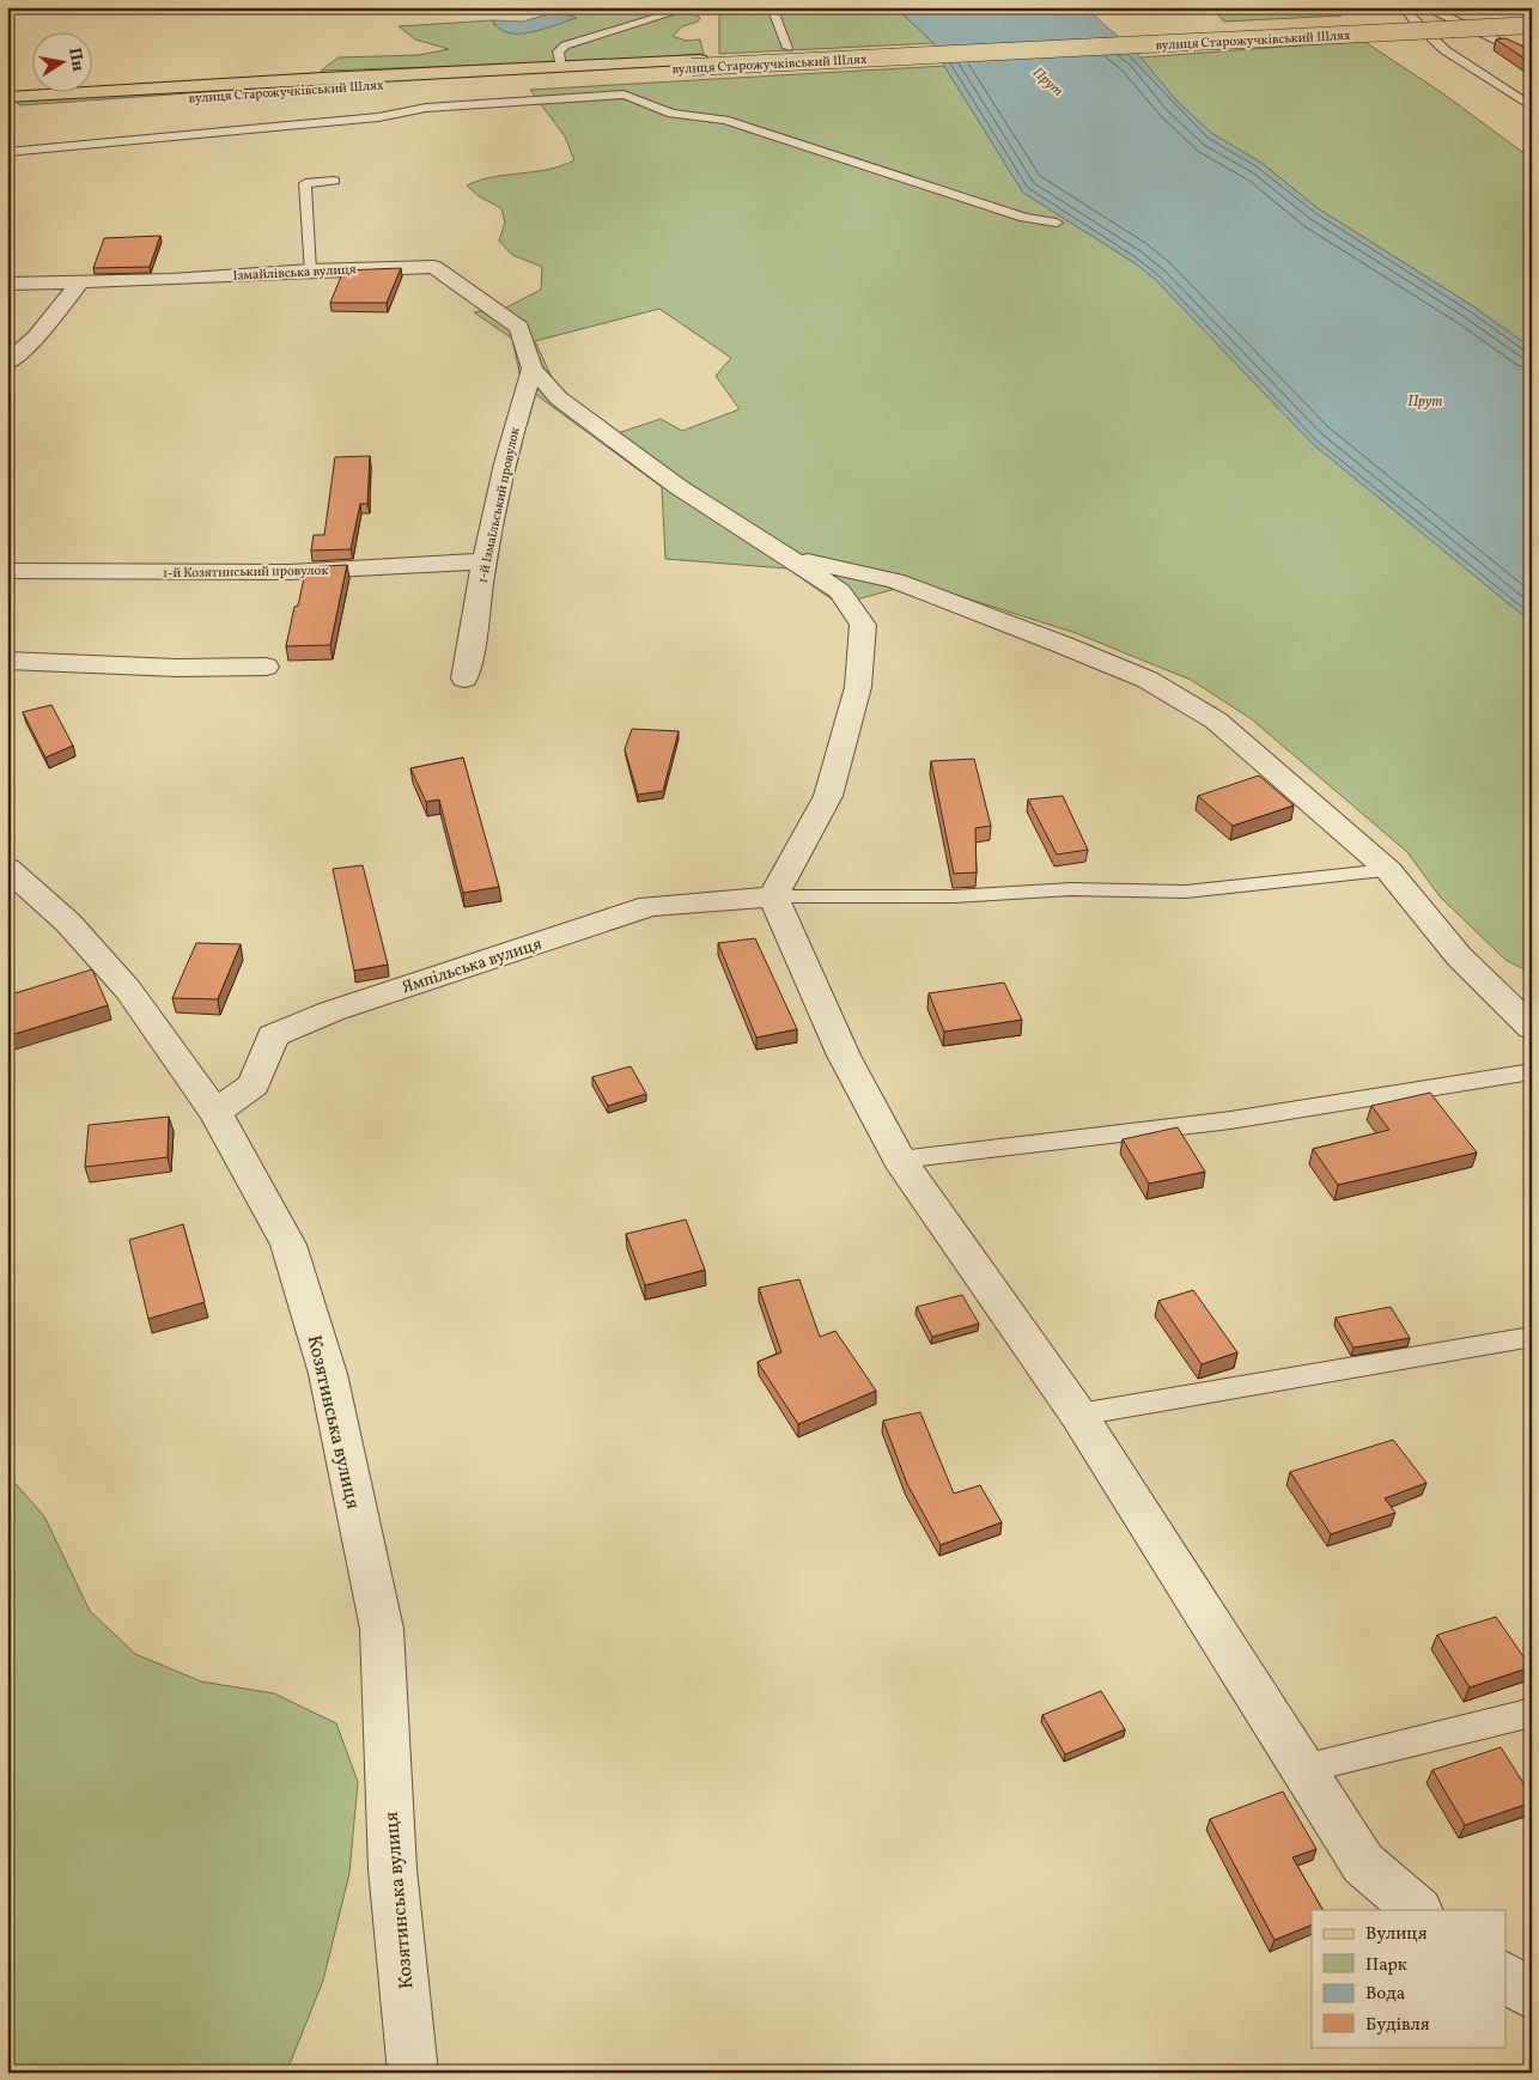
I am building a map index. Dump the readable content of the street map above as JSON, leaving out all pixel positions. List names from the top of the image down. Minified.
{"streets":{"main road":["вулиця Старожучківський Шлях"],"street":["Ізмайлівська вулиця","1-й Ізмаїльський провулок","1-й Козятинський провулок","Ямпільська вулиця","Козятинська вулиця"]},"crossings":[["Ізмайлівська вулиця","1-й Ізмаїльський провулок"],["1-й Ізмаїльський провулок","1-й Козятинський провулок"],["Ямпільська вулиця","Козятинська вулиця"]],"water":["Прут"],"legend":["Вулиця","Парк","Вода","Будівля"],"north":"right"}
